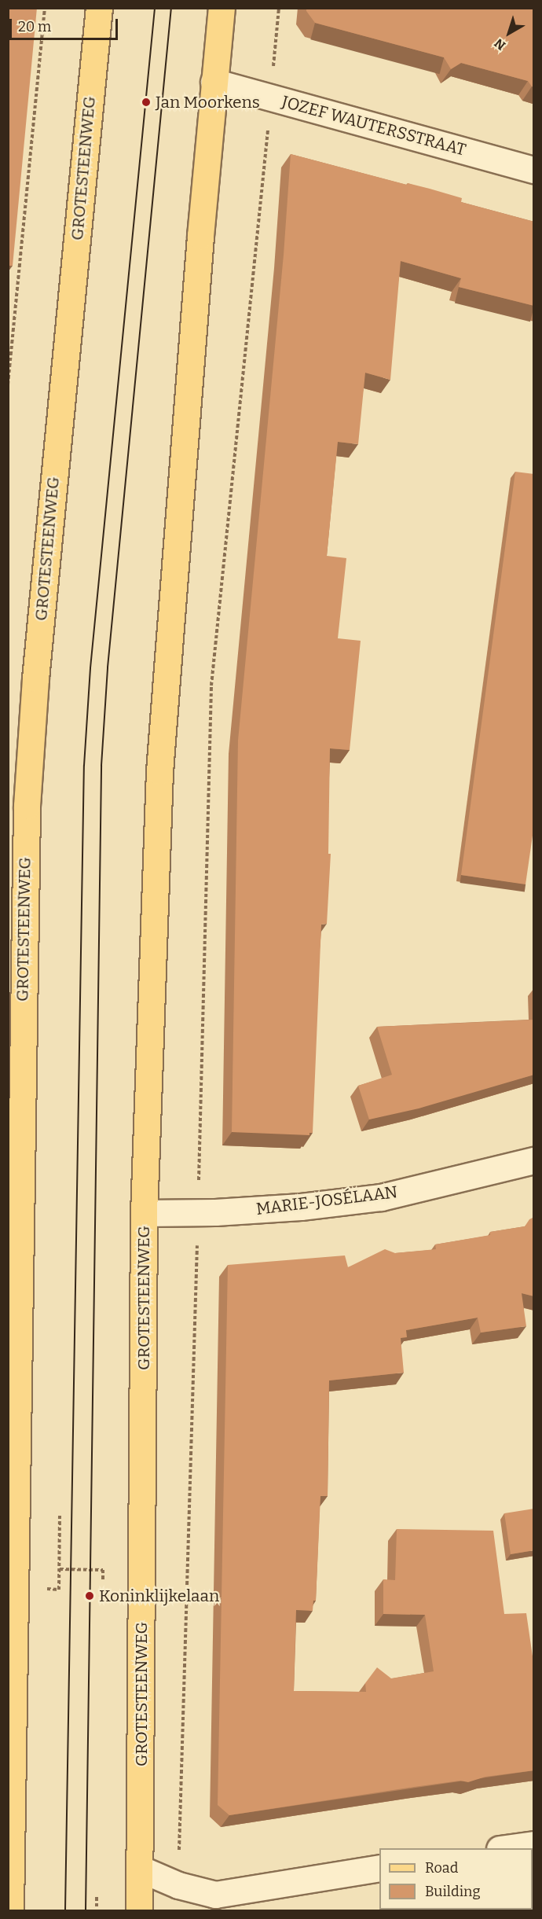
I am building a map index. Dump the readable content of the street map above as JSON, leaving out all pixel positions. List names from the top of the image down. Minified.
{"streets":{"main road":["GROTESTEENWEG"],"street":["JOZEF WAUTERSSTRAAT","MARIE-JOSÉLAAN"]},"crossings":[["JOZEF WAUTERSSTRAAT","GROTESTEENWEG"],["GROTESTEENWEG","MARIE-JOSÉLAAN"]],"places":["Jan Moorkens","Koninklijkelaan"],"legend":["Road","Building"],"scale_bar":"20 m","north":"bottom left"}
